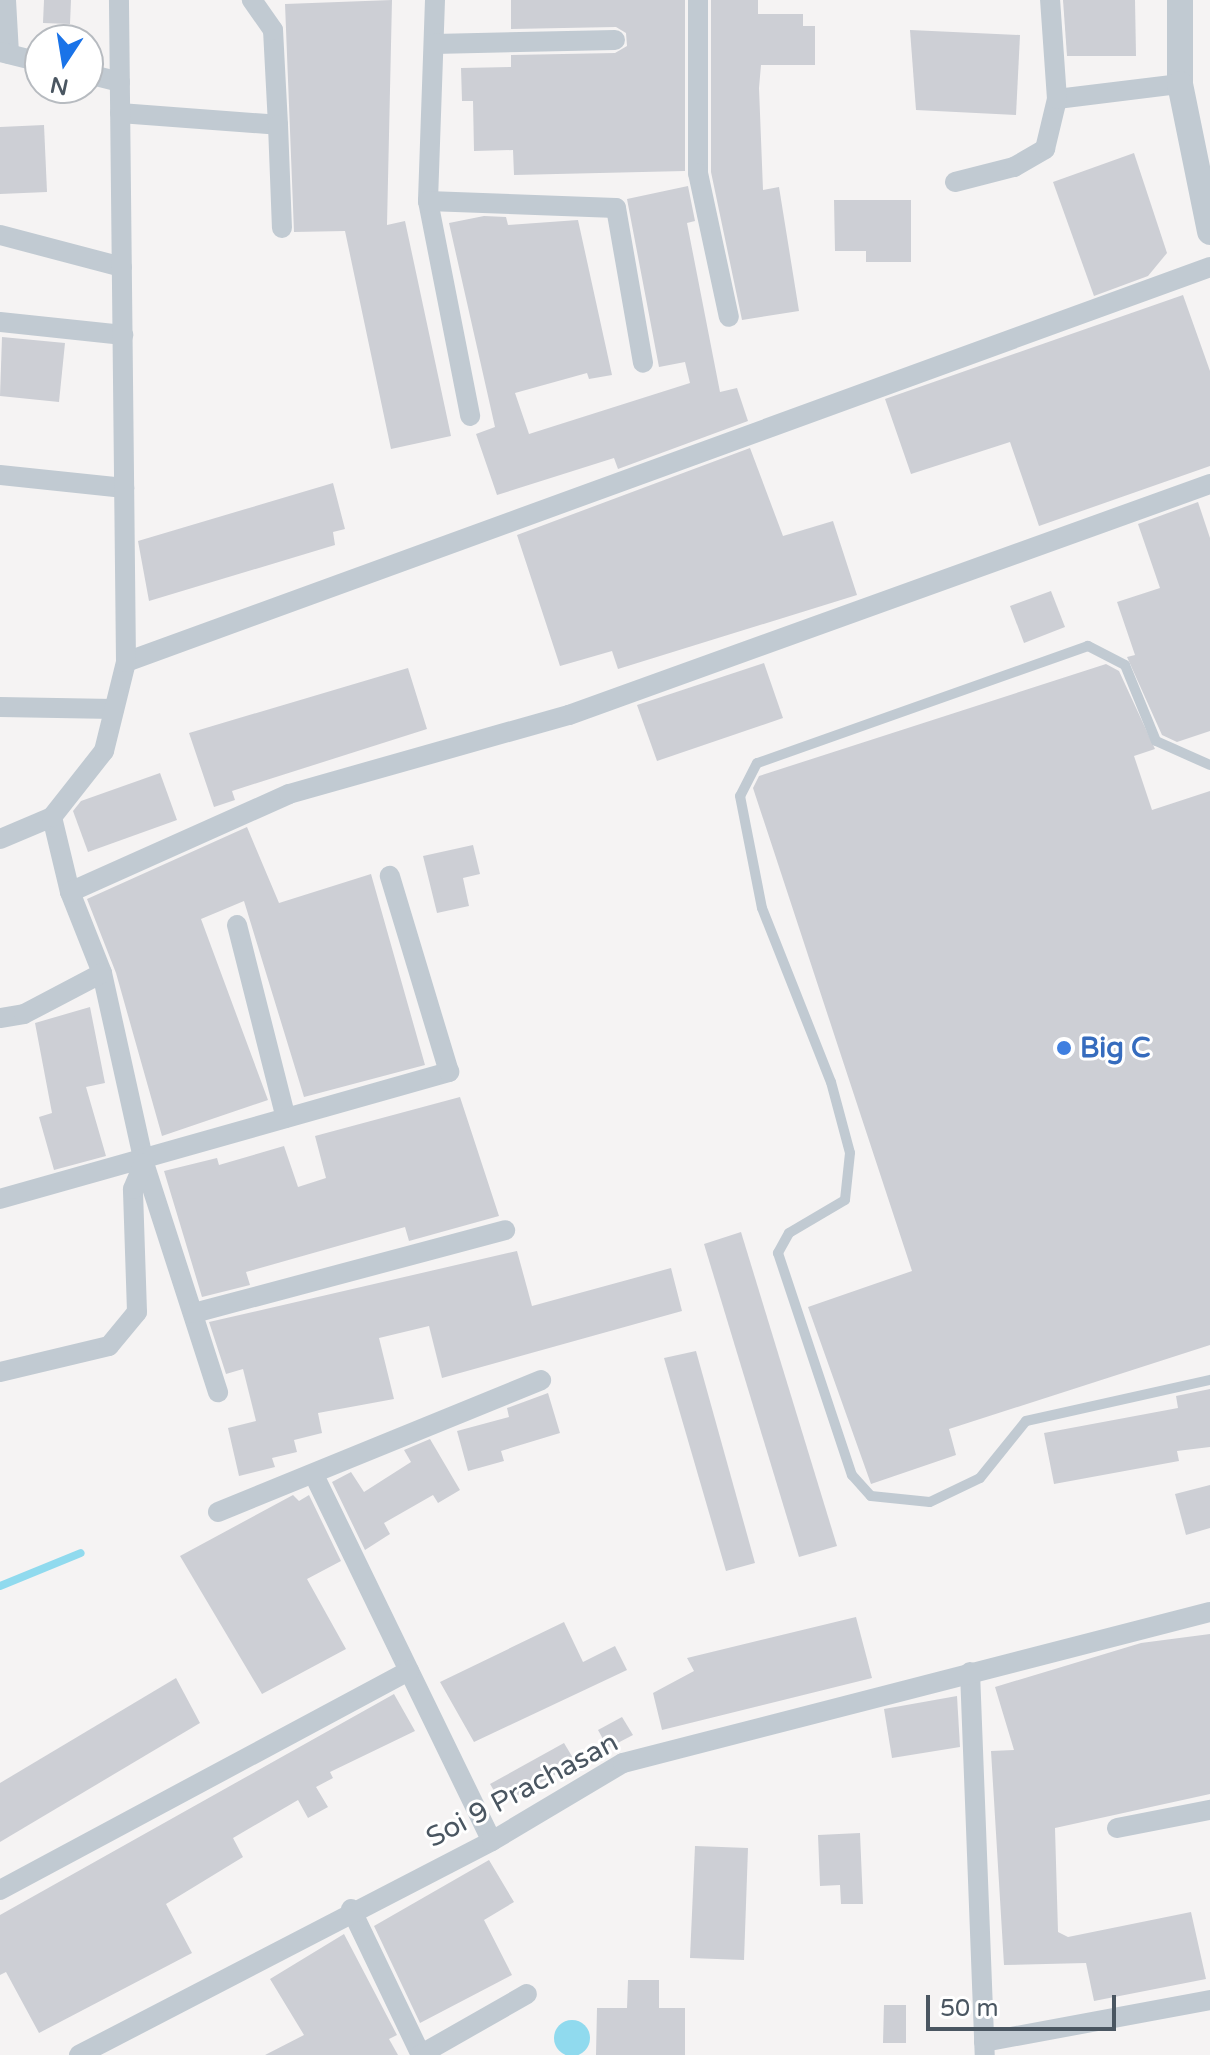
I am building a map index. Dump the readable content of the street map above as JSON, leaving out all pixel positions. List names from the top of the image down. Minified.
{"streets":{"street":["Soi 9 Prachasan"]},"places":["Big C"],"scale_bar":"50 m","north":"bottom"}
